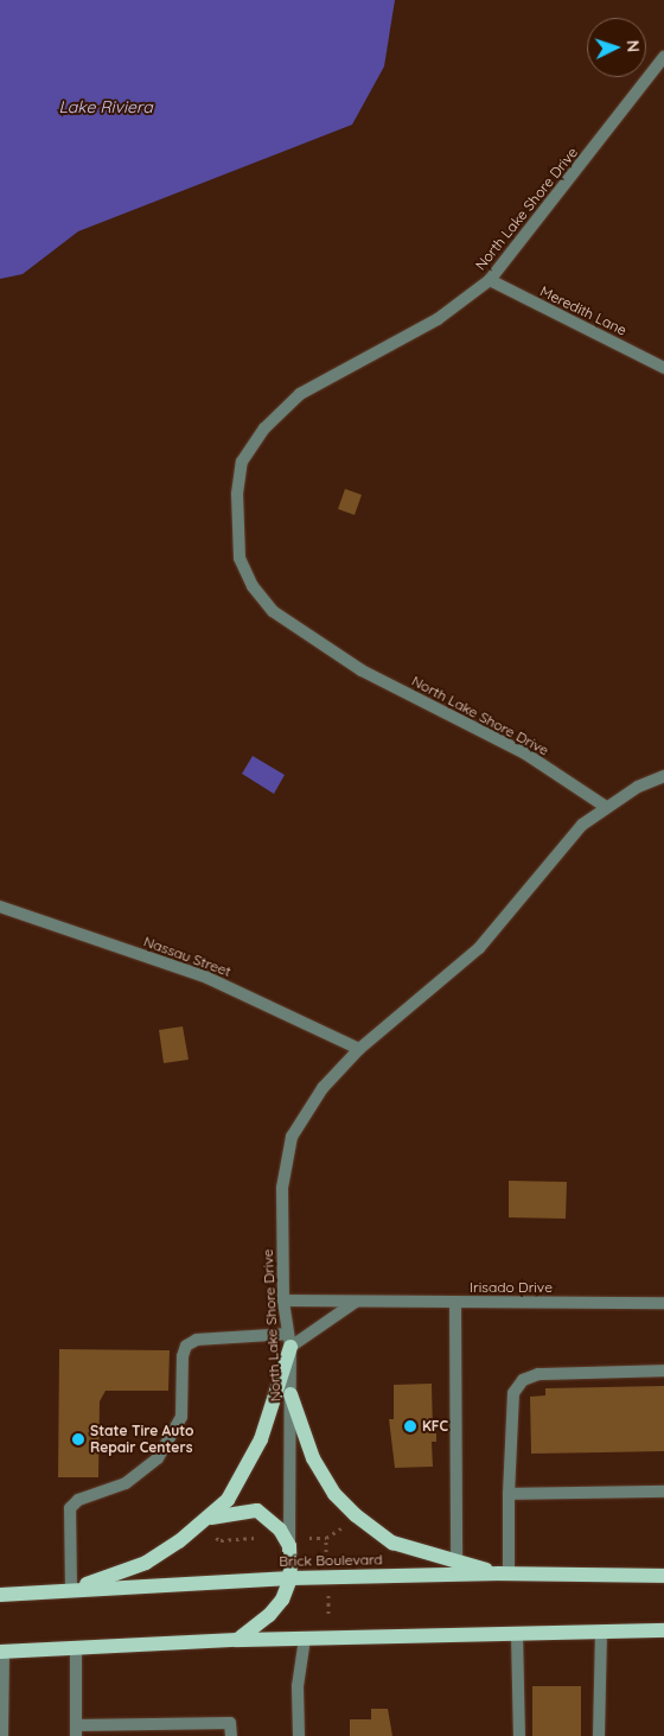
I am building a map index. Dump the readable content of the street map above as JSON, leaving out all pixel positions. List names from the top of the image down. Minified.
{"streets":{"main road":["Brick Boulevard"],"street":["North Lake Shore Drive","Meredith Lane","Nassau Street","Irisado Drive"]},"crossings":[["North Lake Shore Drive","Meredith Lane"],["North Lake Shore Drive","Nassau Street"],["North Lake Shore Drive","Irisado Drive"]],"water":["Lake Riviera"],"places":["KFC","State Tire Auto Repair Centers"],"north":"right"}
